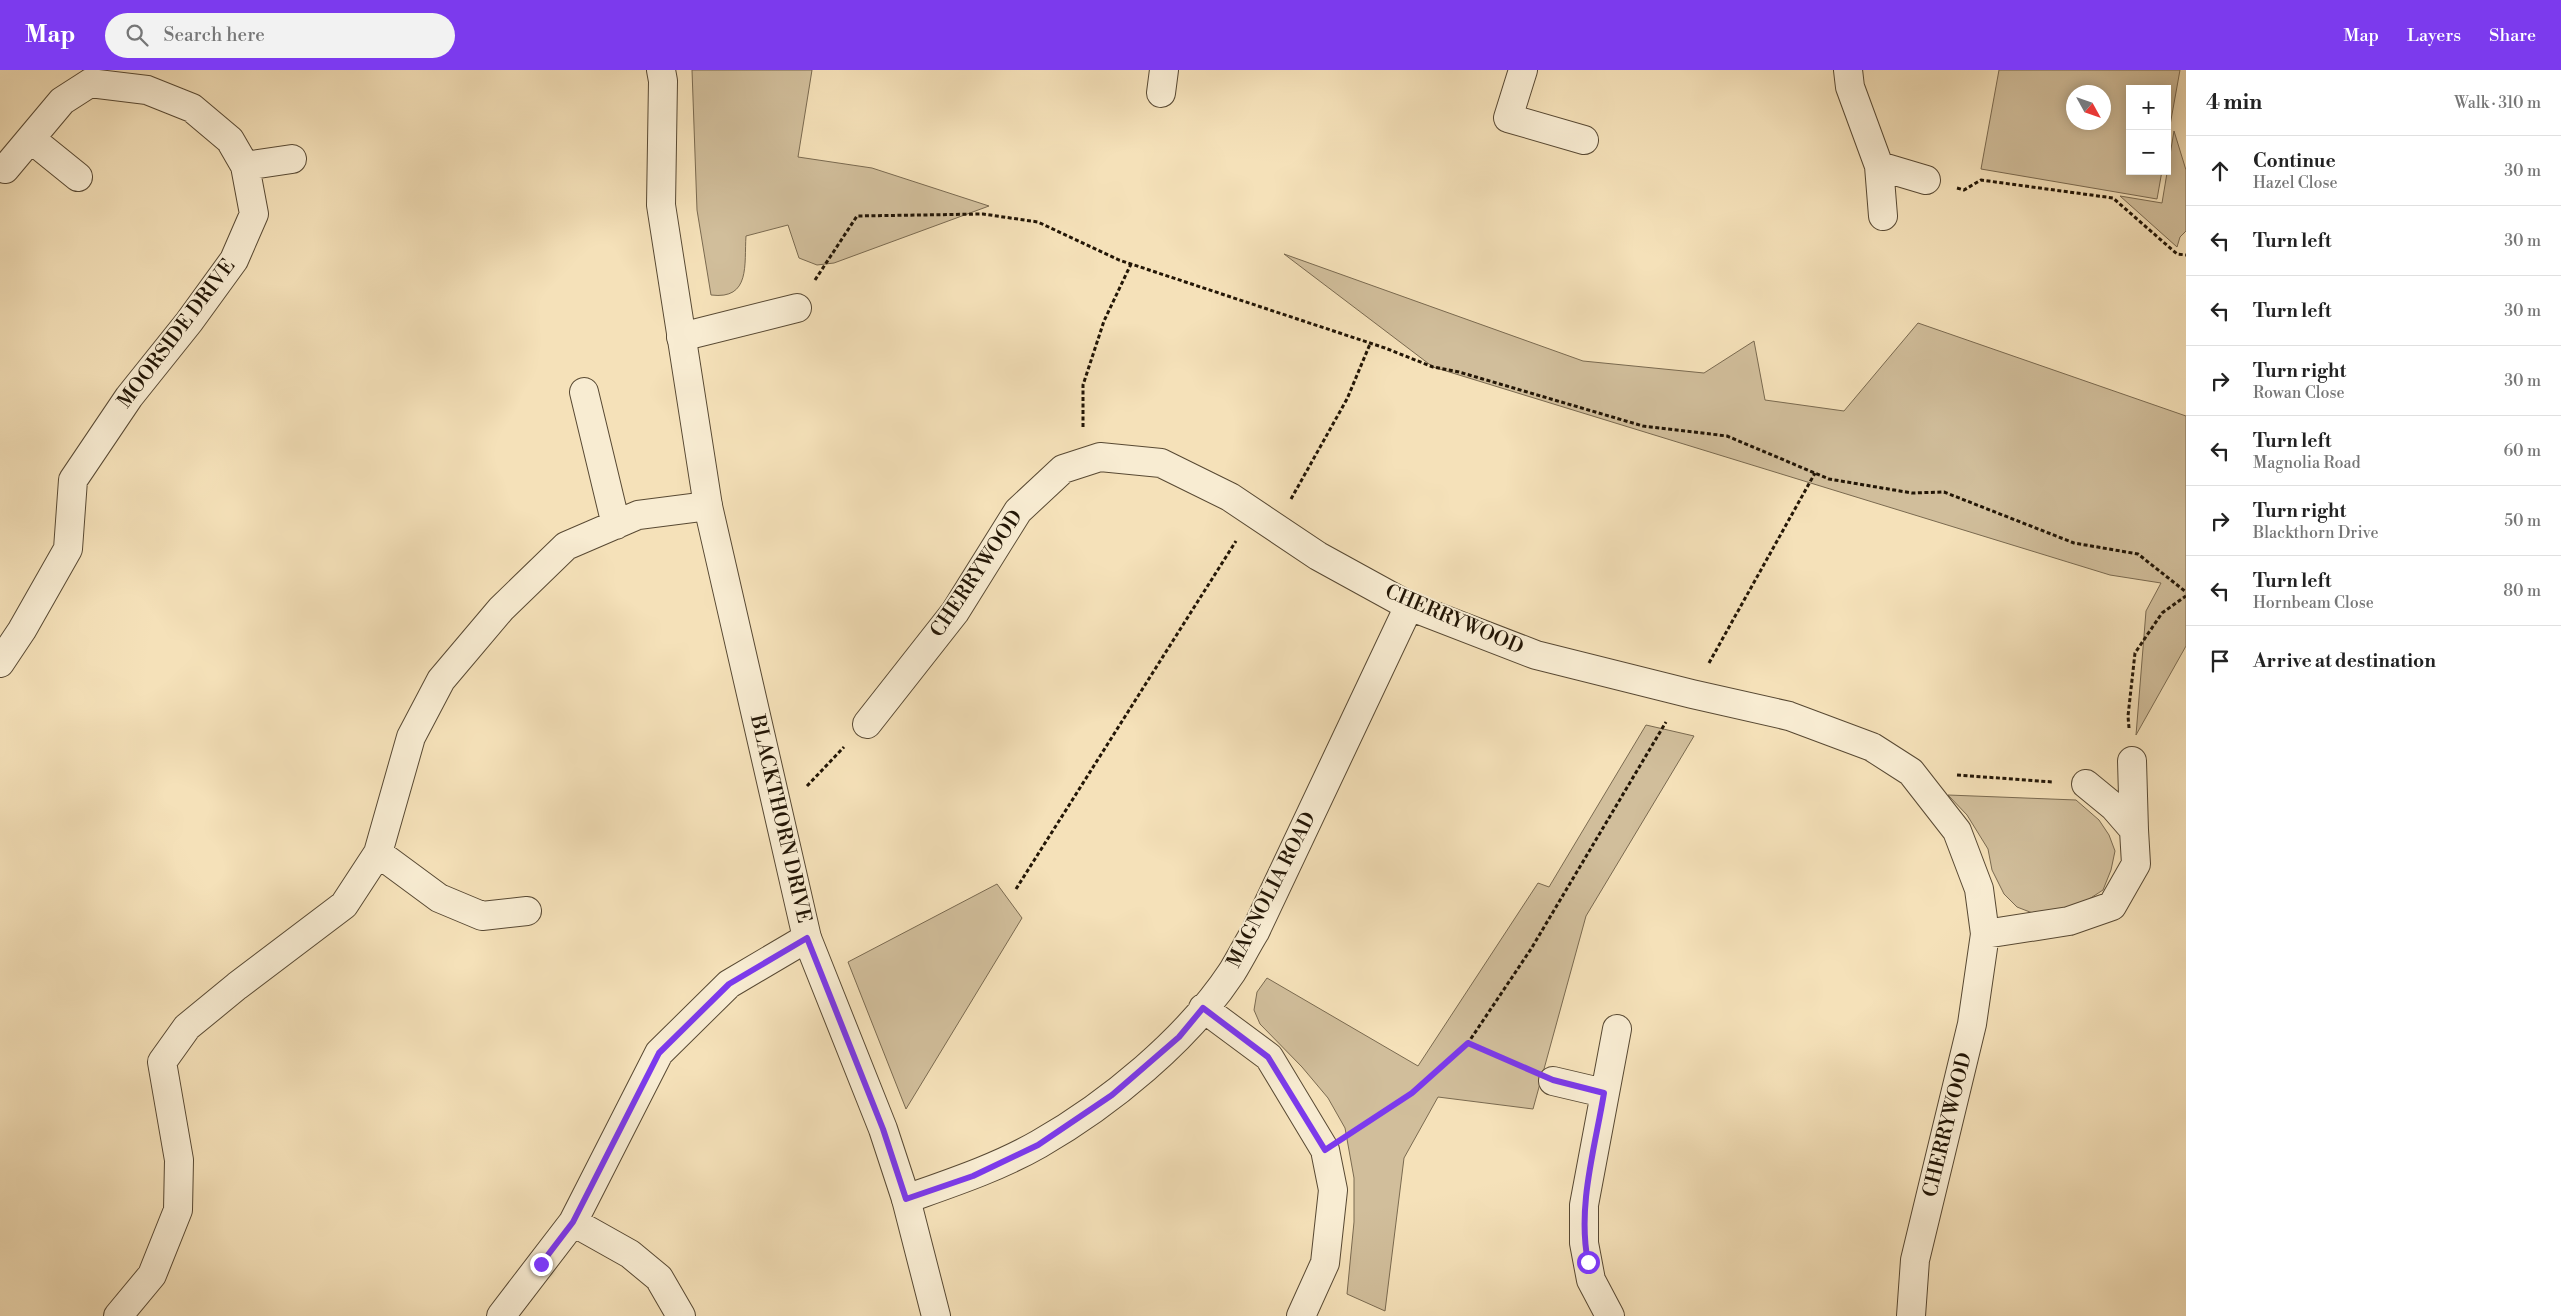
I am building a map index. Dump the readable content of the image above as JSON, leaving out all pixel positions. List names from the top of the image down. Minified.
{"streets":{"street":["MOORSIDE DRIVE","CHERRYWOOD","BLACKTHORN DRIVE","MAGNOLIA ROAD"]},"crossings":[["CHERRYWOOD","MAGNOLIA ROAD"],["BLACKTHORN DRIVE","MAGNOLIA ROAD"]],"north":"bottom right","page":{"header":"Map","search":"Search here","nav":["Map","Layers","Share"],"heading":["4 min","Walk · 310 m"],"map_buttons":["+","−"],"list":[["Continue","Hazel Close","30 m"],["Turn left","30 m"],["Turn left","30 m"],["Turn right","Rowan Close","30 m"],["Turn left","Magnolia Road","60 m"],["Turn right","Blackthorn Drive","50 m"],["Turn left","Hornbeam Close","80 m"],"Arrive at destination"]}}
